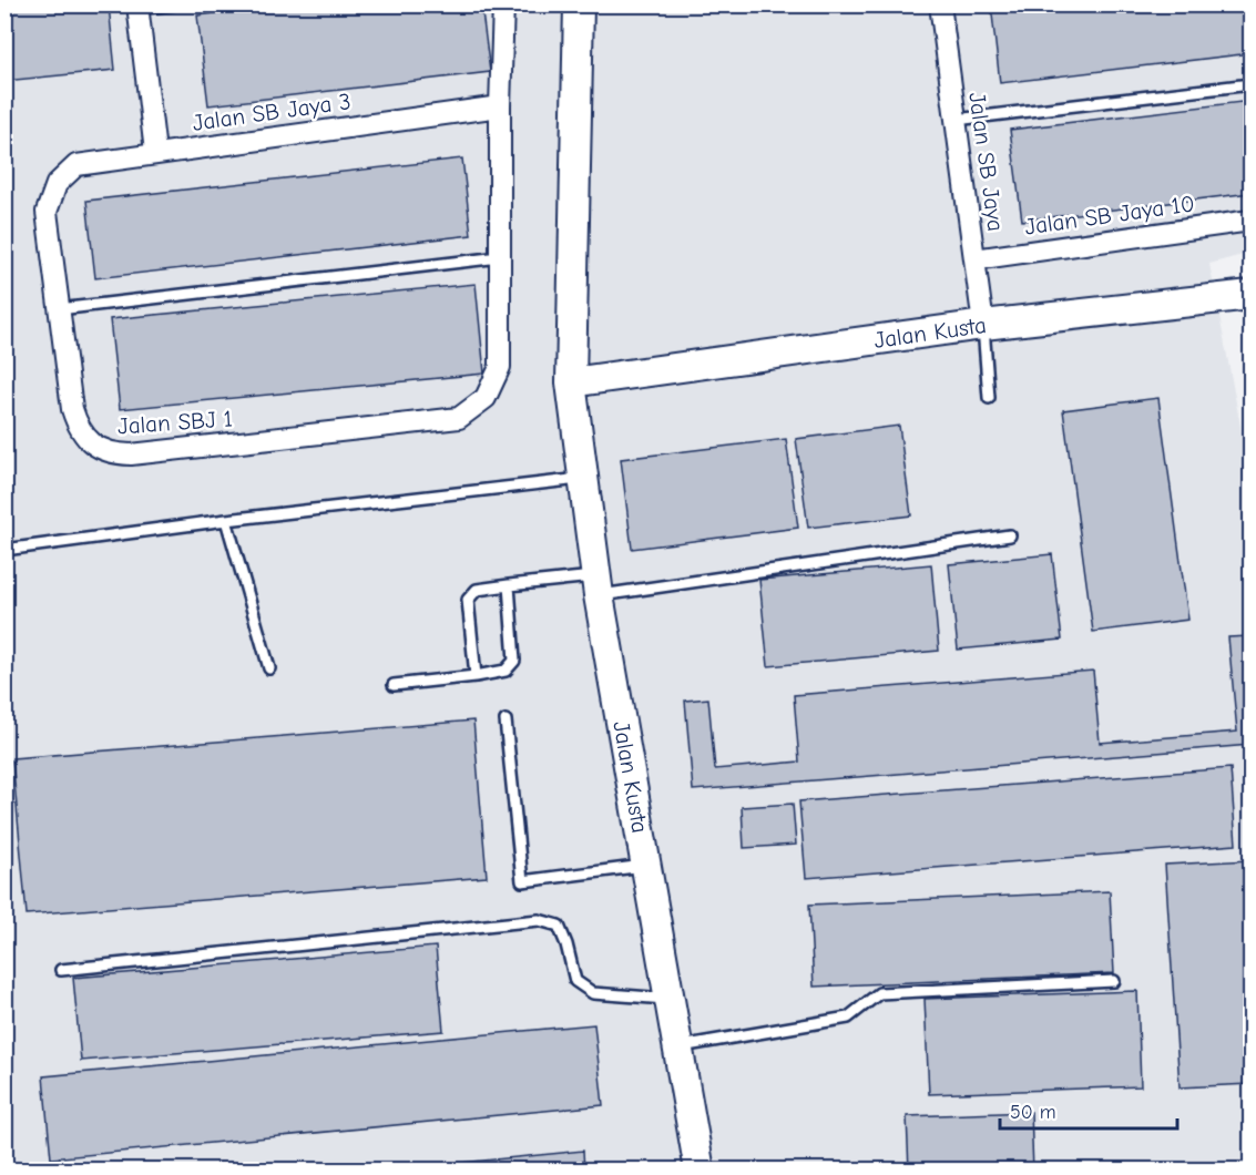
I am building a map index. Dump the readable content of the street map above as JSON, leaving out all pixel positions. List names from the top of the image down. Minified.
{"streets":{"street":["Jalan SB Jaya 3","Jalan SB Jaya","Jalan SB Jaya 10","Jalan Kusta","Jalan SBJ 1"]},"crossings":[["Jalan SB Jaya 3","Jalan SBJ 1"],["Jalan SB Jaya","Jalan SB Jaya 10"],["Jalan SB Jaya","Jalan Kusta"]],"scale_bar":"50 m"}
